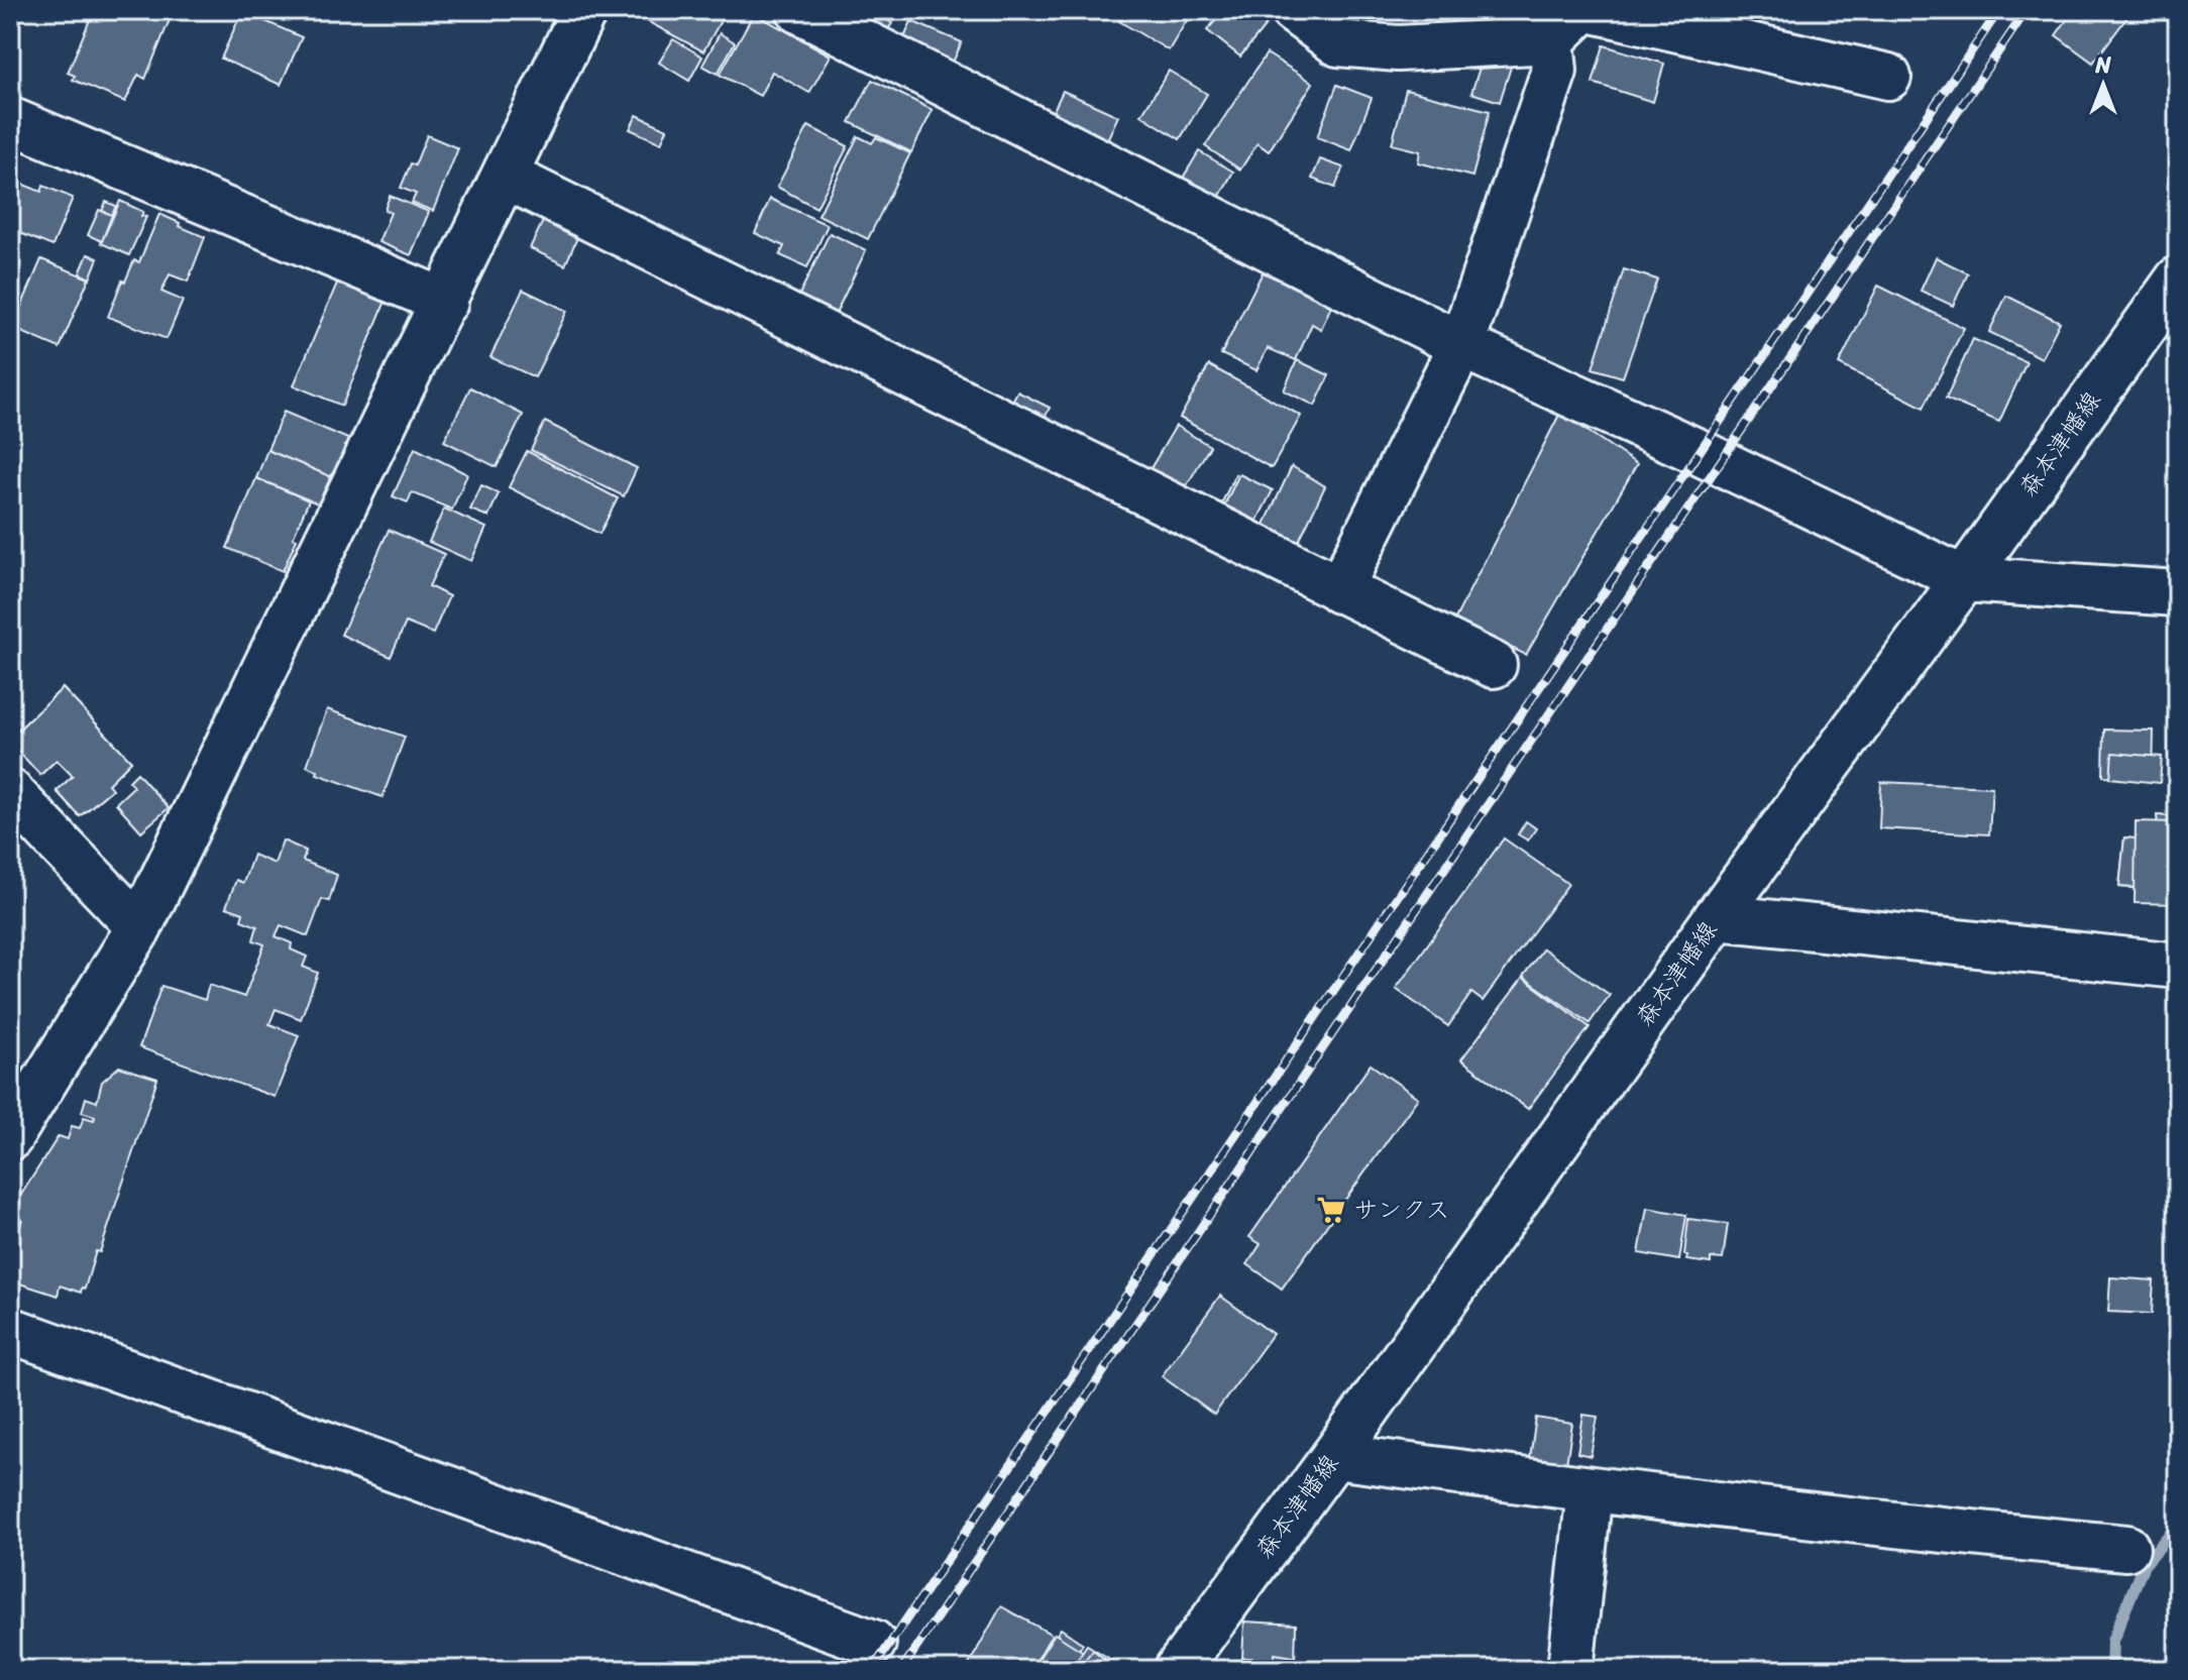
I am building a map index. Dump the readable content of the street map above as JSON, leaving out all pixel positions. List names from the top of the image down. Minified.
{"streets":{"street":["森本津幡線"]},"places":{"supermarket":["サンクス"]},"north":"top"}
